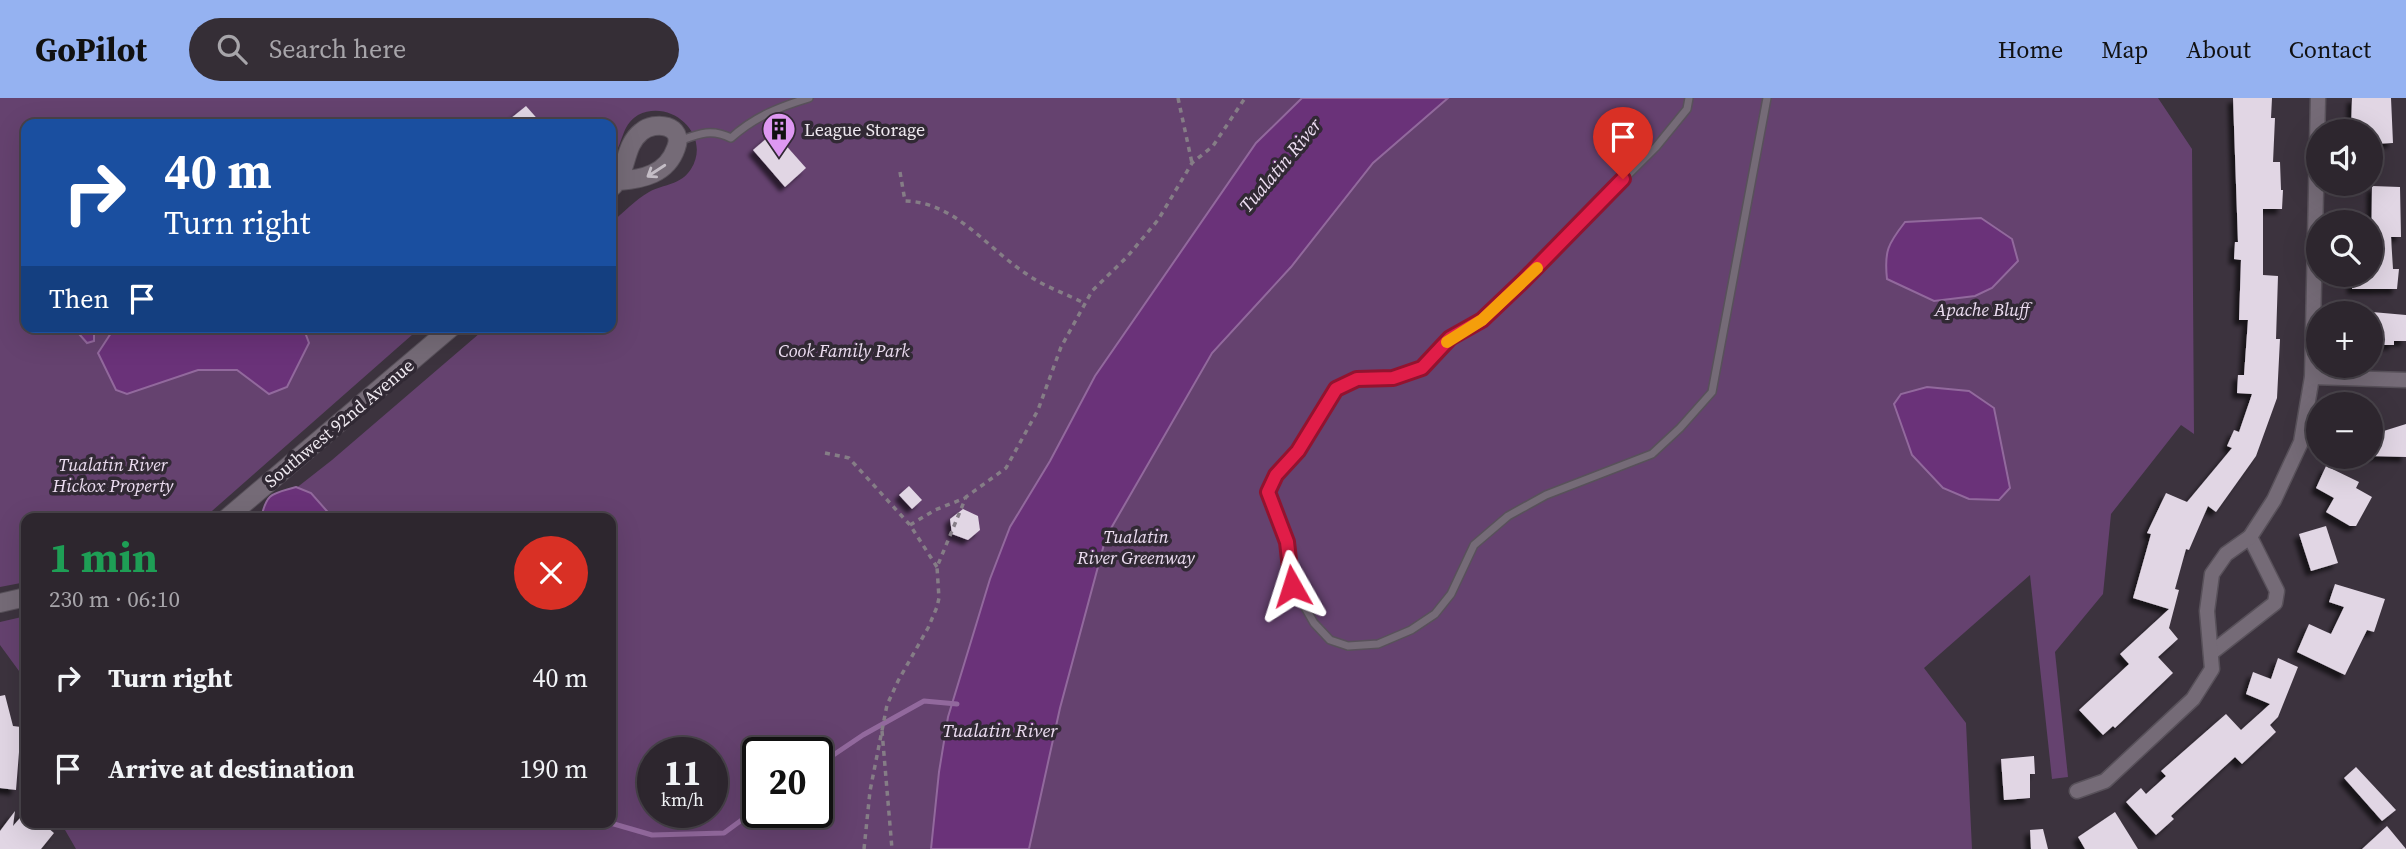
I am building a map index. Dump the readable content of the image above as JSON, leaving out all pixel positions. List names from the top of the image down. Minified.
{"streets":{"street":["Southwest 92nd Avenue"]},"water":["Tualatin River"],"parks":["Apache Bluff","Cook Family Park","Tualatin River Hickox Property","Tualatin River Greenway"],"places":{"building":["League Storage"]},"page":{"header":"GoPilot","search":"Search here","nav":["Home","Map","About","Contact"],"map_buttons":["+","−"],"turn":["40 m","Turn right"],"then":"Then","heading":["1 min","230 m · 06:10"],"list":[{"name":"Turn right","value":"40 m"},{"name":"Arrive at destination","value":"190 m"}],"speed":"11 km/h","limit":"20"}}
